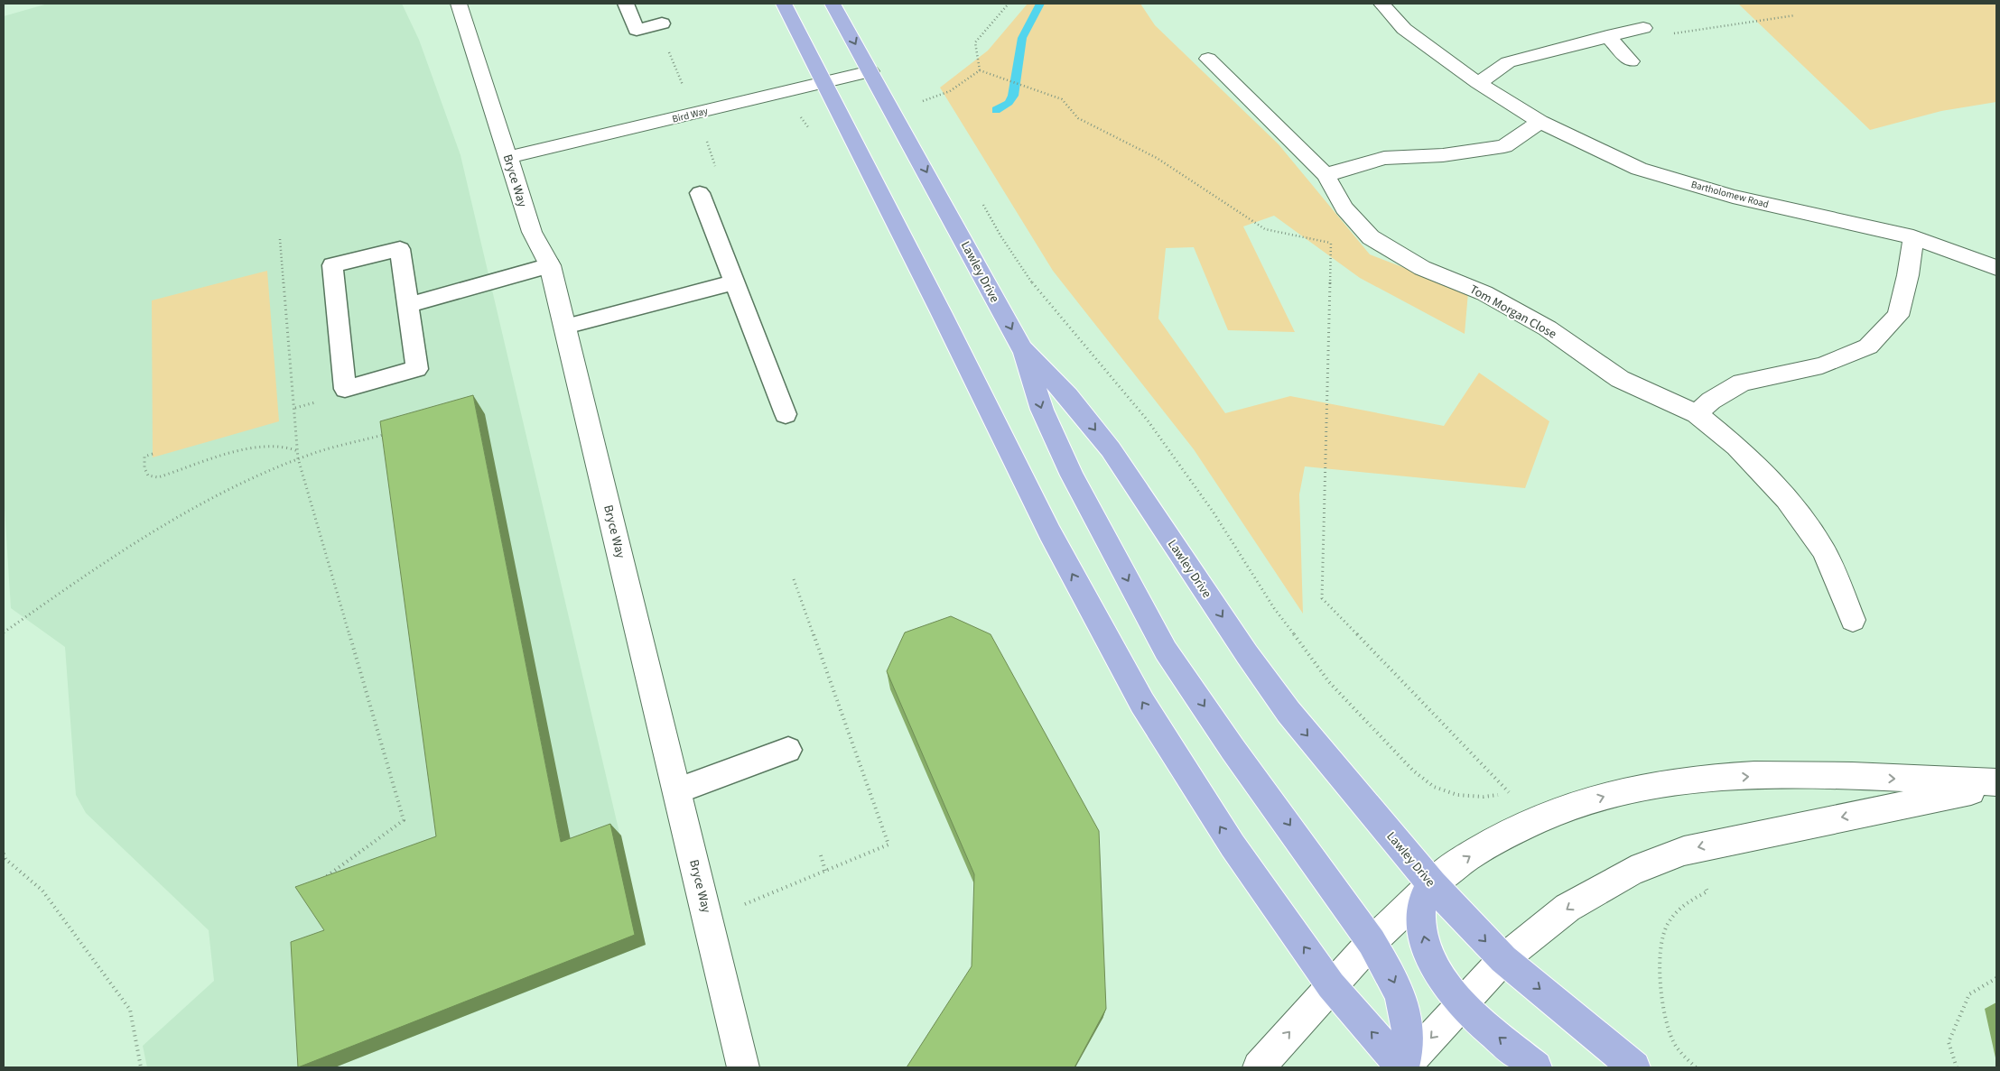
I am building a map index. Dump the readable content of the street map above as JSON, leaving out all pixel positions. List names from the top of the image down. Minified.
{"streets":{"main road":["Lawley Drive"],"street":["Bird Way","Bryce Way","Bartholomew Road","Tom Morgan Close"]},"crossings":[["Bird Way","Bryce Way"],["Bird Way","Lawley Drive"]]}
